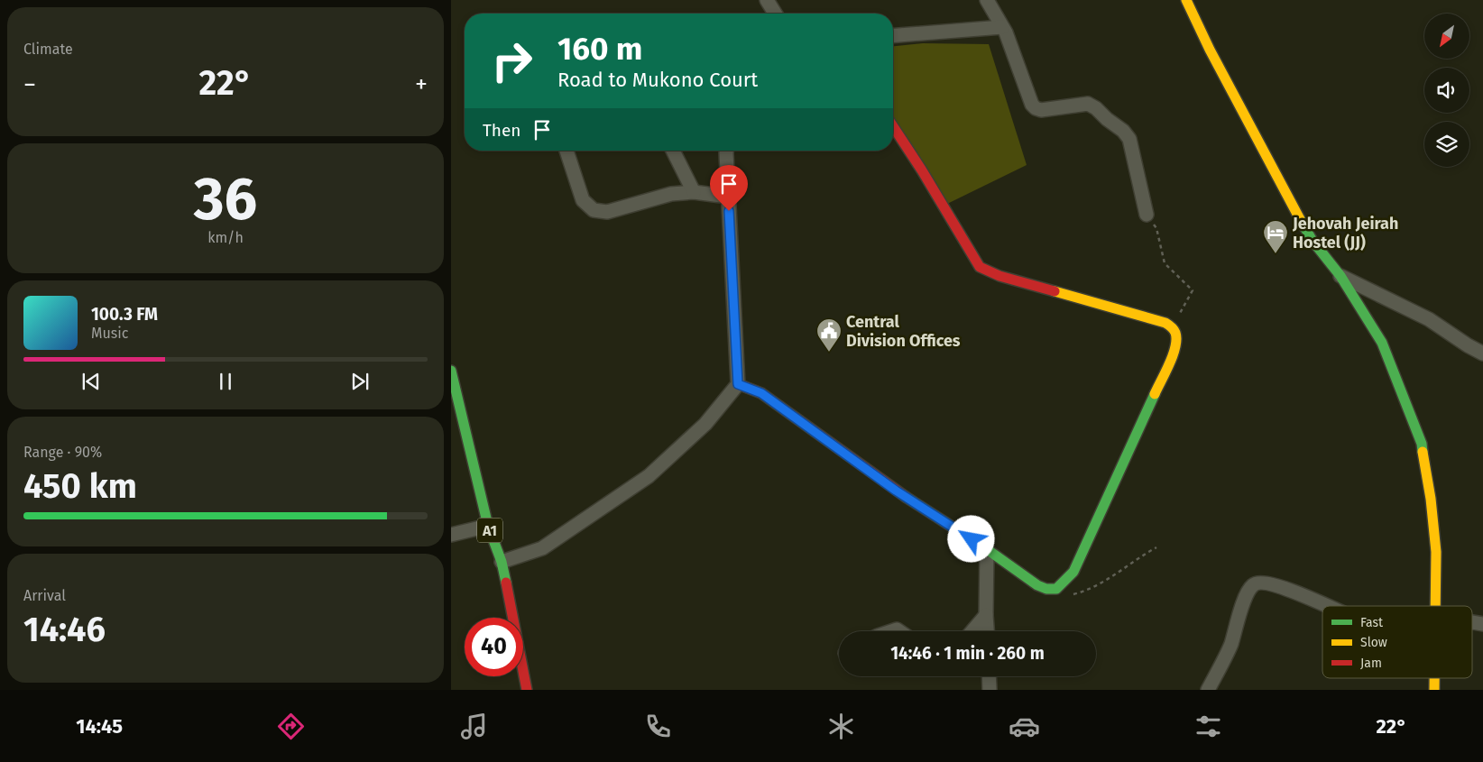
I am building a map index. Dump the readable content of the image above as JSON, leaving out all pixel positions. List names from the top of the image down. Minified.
{"streets":{"main road":["A1"]},"places":{"hotel":["Jehovah Jeirah Hostel (JJ)"],"public building":["Central Division Offices"]},"legend":["Fast","Slow","Jam"],"north":"bottom left","page":{"tile":["Climate",["36","km/h"],["Range · 90%","450 km"],["Arrival","14:46"]],"turn":["160 m","Road to Mukono Court"],"heat":["−","22°","+"],"then":"Then","song":["100.3 FM","Music"],"limit":"40","trip":"14:46 · 1 min · 260 m","tabs":["14:45","22°"]}}
